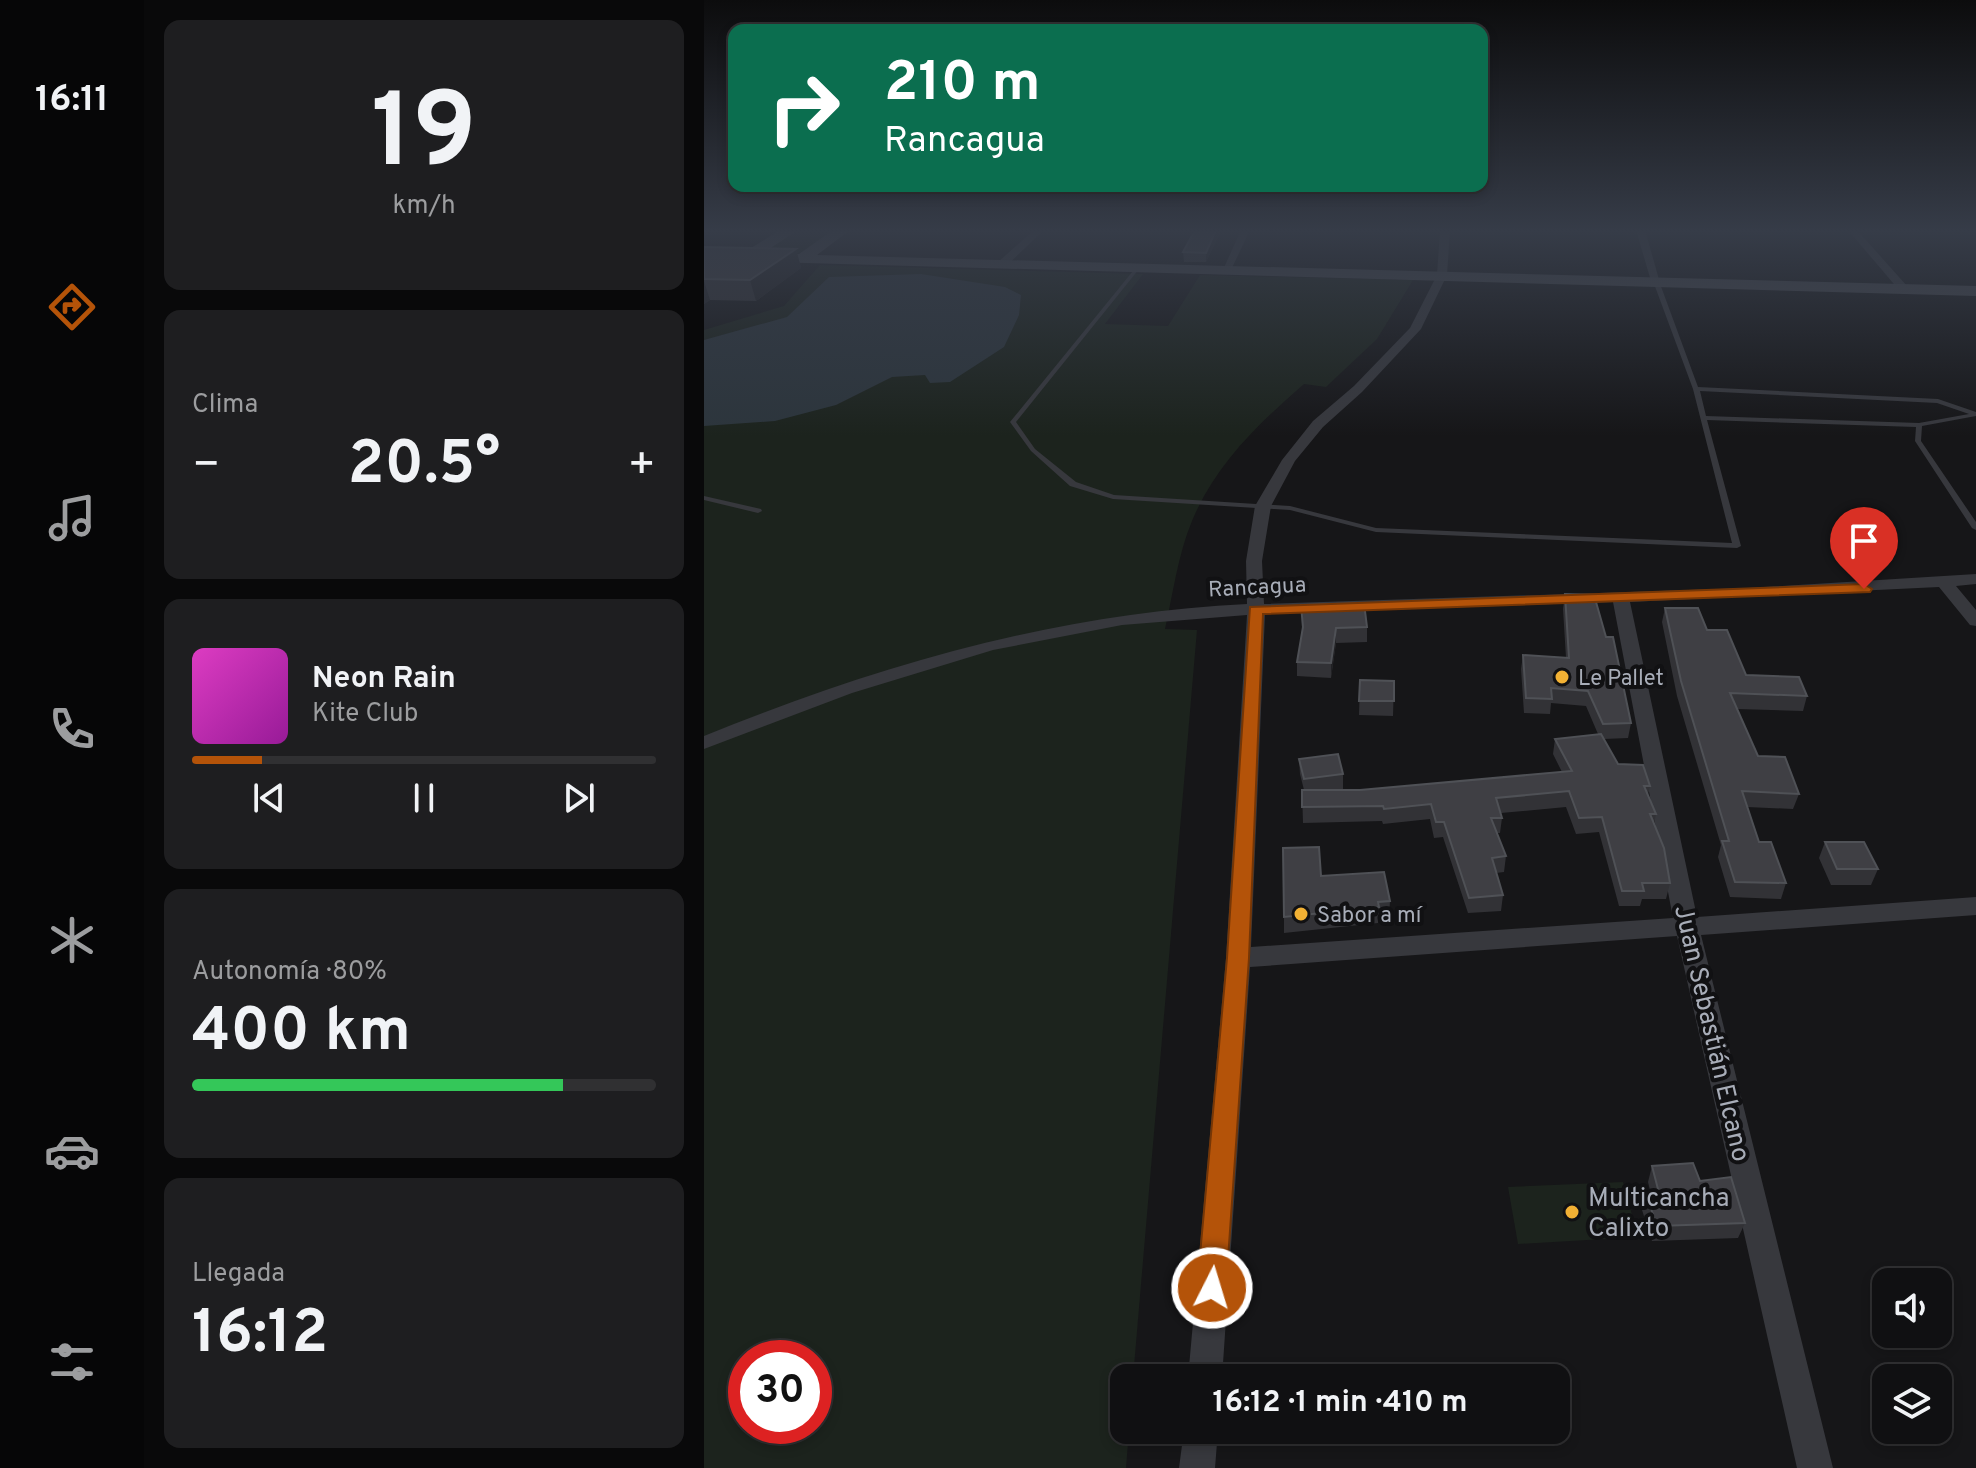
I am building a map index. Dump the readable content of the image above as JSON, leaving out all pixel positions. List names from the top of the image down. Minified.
{"streets":{"street":["Rancagua","Juan Sebastián Elcano"]},"crossings":[["Rancagua","Juan Sebastián Elcano"]],"places":["Le Pallet","Sabor a mí","Multicancha Calixto"],"page":{"tabs":"16:11","tile":[["19","km/h"],"Clima",["Autonomía · 80%","400 km"],["Llegada","16:12"]],"turn":["210 m","Rancagua"],"heat":["−","20.5°","+"],"song":["Neon Rain","Kite Club"],"limit":"30","trip":"16:12 · 1 min · 410 m"}}
